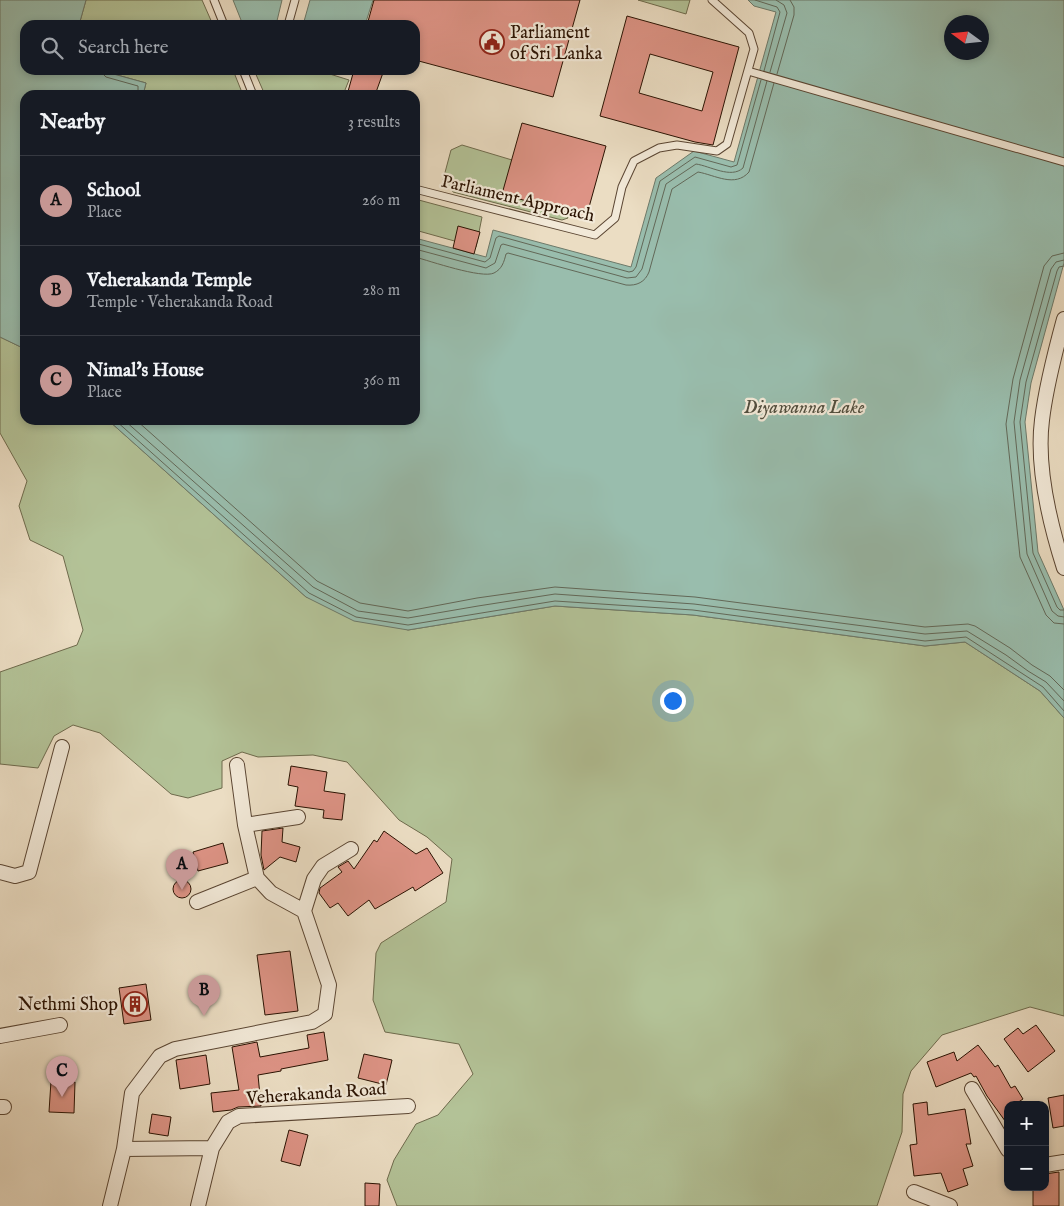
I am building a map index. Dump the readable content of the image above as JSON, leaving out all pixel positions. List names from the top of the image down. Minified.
{"streets":{"street":["Veherakanda Road"],"lane":["Parliament Approach"]},"water":["Diyawanna Lake"],"places":{"public building":["Parliament of Sri Lanka"],"building":["Nethmi Shop"]},"north":"left","page":{"search":"Search here","heading":["Nearby","3 results"],"list":[{"mark":"A","name":"School","note":"Place","value":"260 m"},{"mark":"B","name":"Veherakanda Temple","note":"Temple · Veherakanda Road","value":"280 m"},{"mark":"C","name":"Nimal's House","note":"Place","value":"360 m"}],"pins":["A","B","C"],"map_buttons":["+","−"]}}
